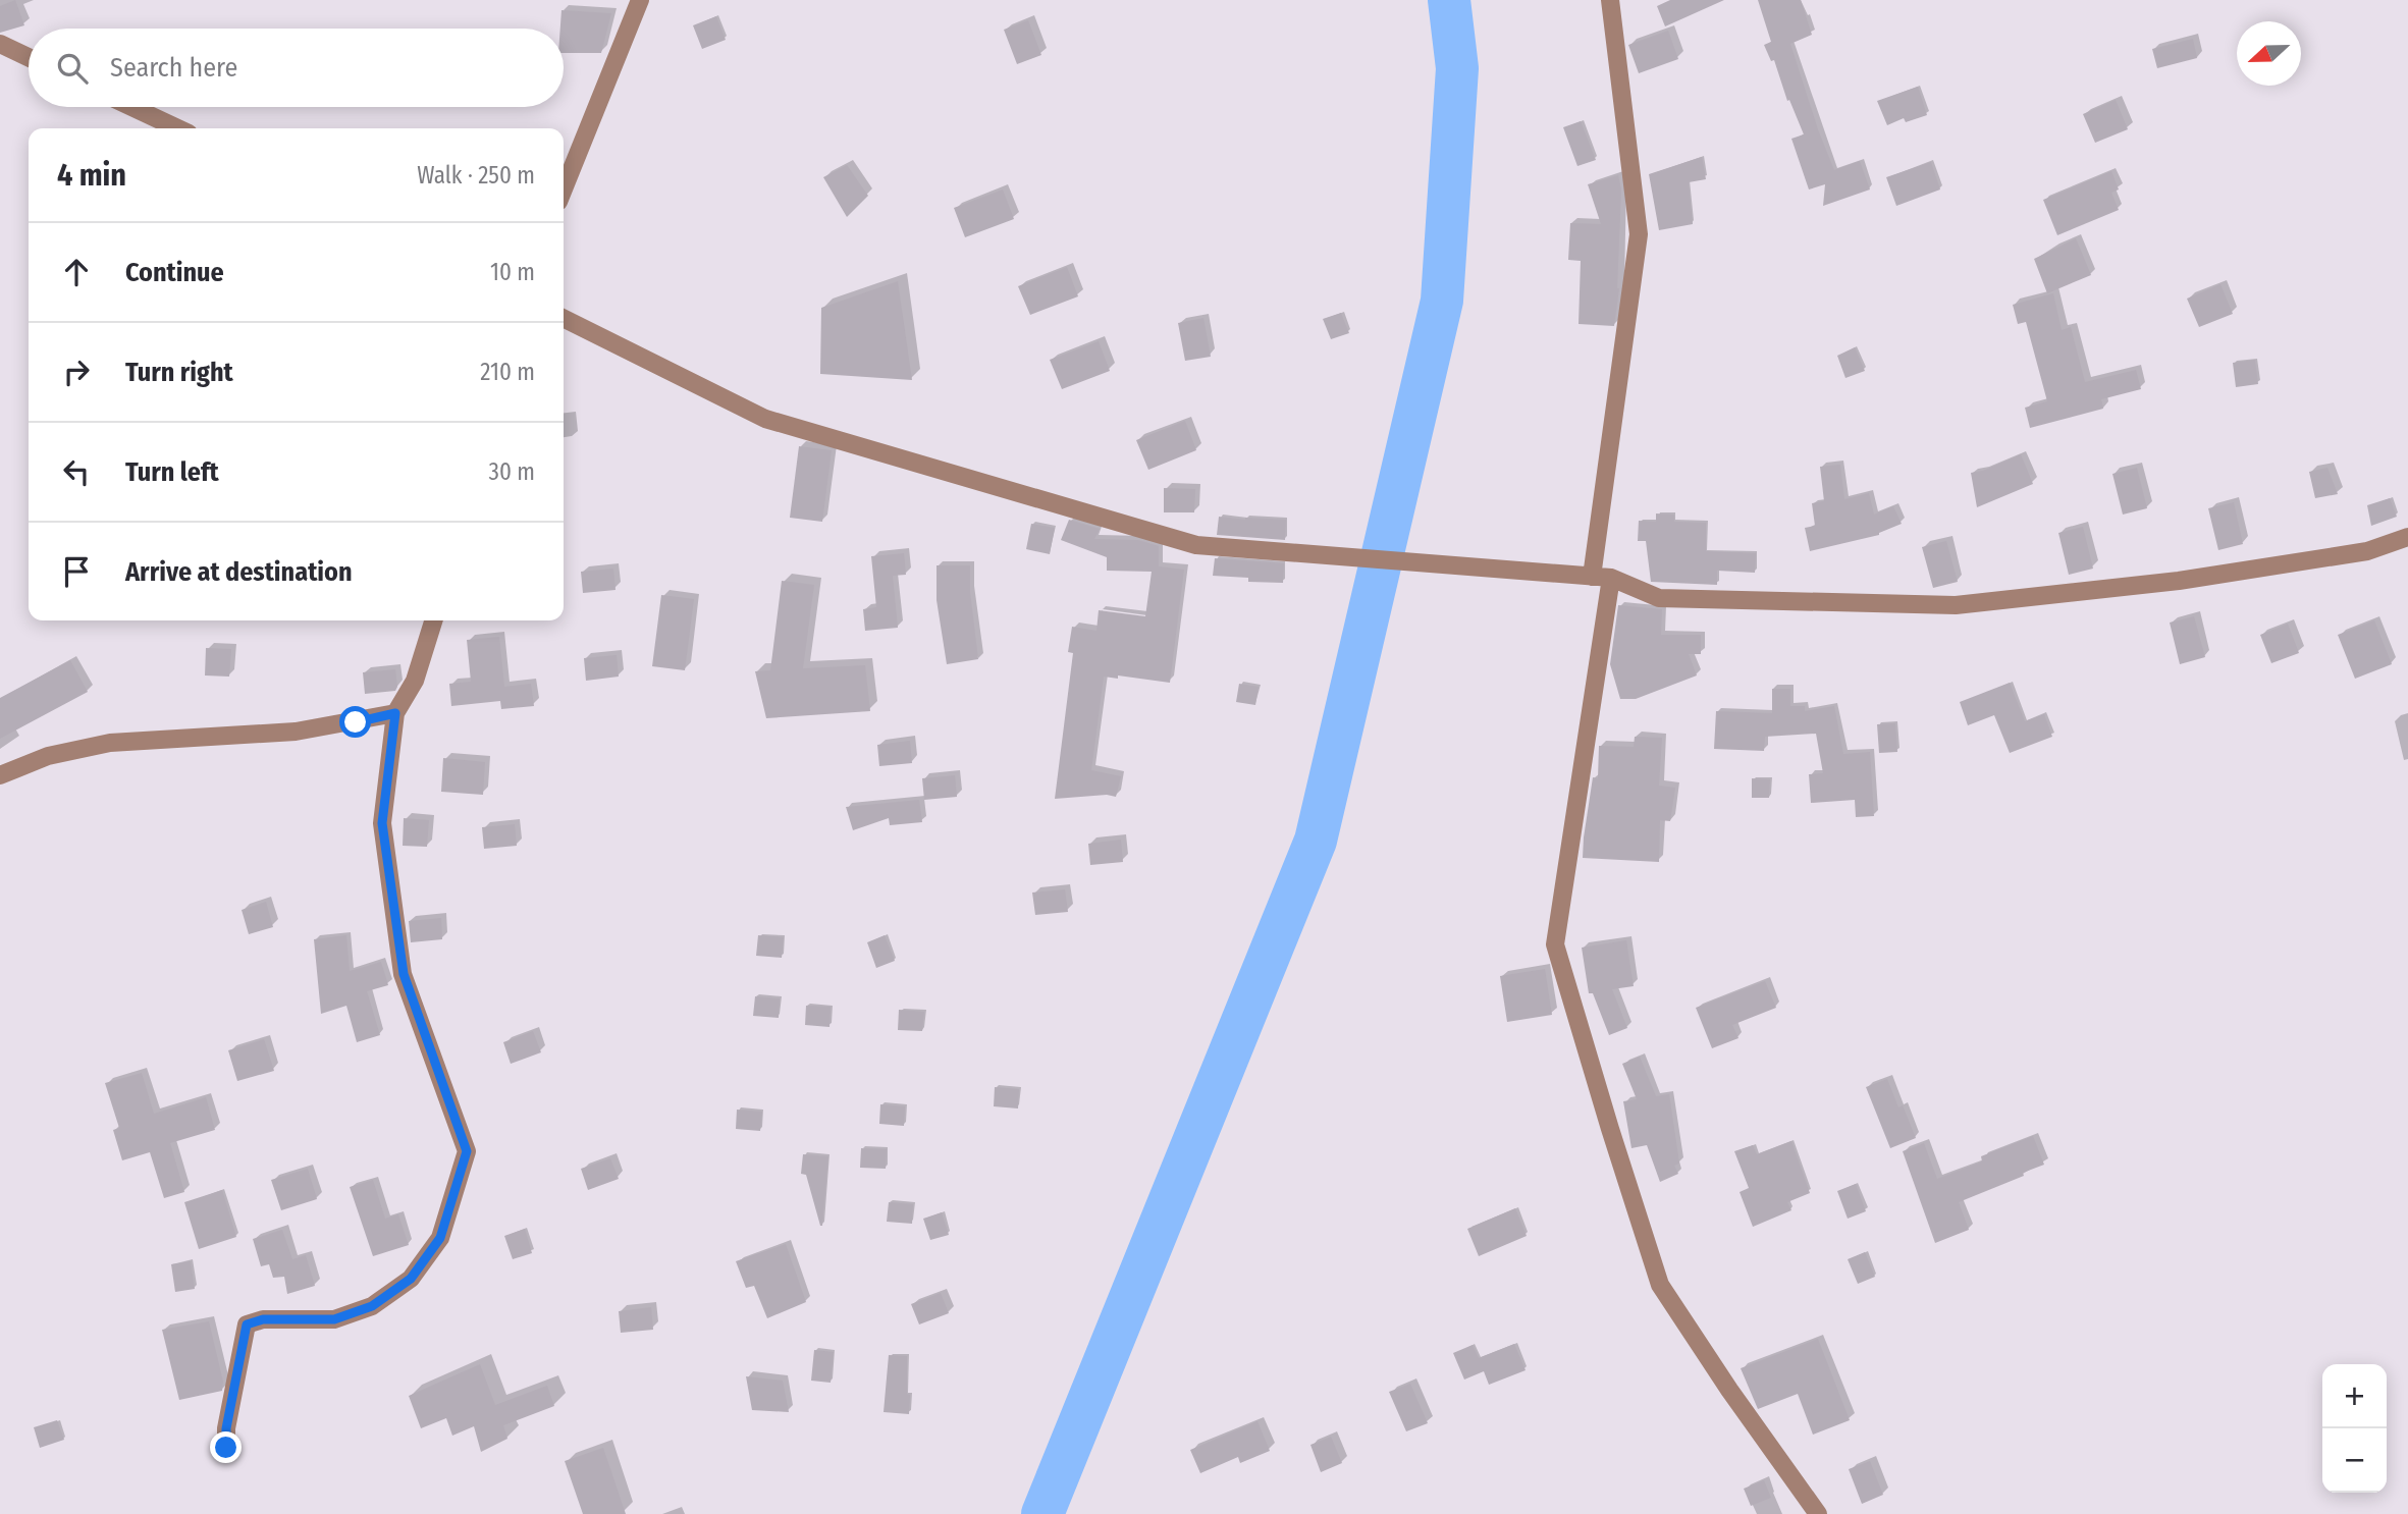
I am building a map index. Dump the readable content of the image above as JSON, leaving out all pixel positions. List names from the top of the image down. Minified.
{"north":"left","page":{"search":"Search here","heading":["4 min","Walk · 250 m"],"list":[["Continue","10 m"],["Turn right","210 m"],["Turn left","30 m"],"Arrive at destination"],"map_buttons":["+","−"]}}
